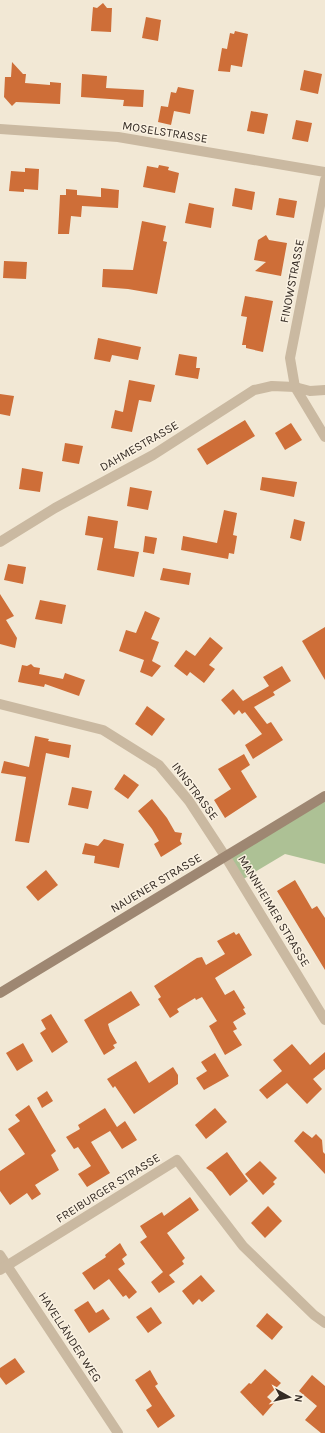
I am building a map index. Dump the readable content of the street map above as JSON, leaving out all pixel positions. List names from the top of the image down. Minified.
{"streets":{"main road":["NAUENER STRASSE"],"street":["MOSELSTRASSE","FINOWSTRASSE","DAHMESTRASSE","INNSTRASSE","MANNHEIMER STRASSE","FREIBURGER STRASSE","HAVELLÄNDER WEG"]},"crossings":[["FINOWSTRASSE","DAHMESTRASSE"],["INNSTRASSE","NAUENER STRASSE"],["INNSTRASSE","MANNHEIMER STRASSE"],["NAUENER STRASSE","MANNHEIMER STRASSE"],["FREIBURGER STRASSE","HAVELLÄNDER WEG"]],"north":"right"}
